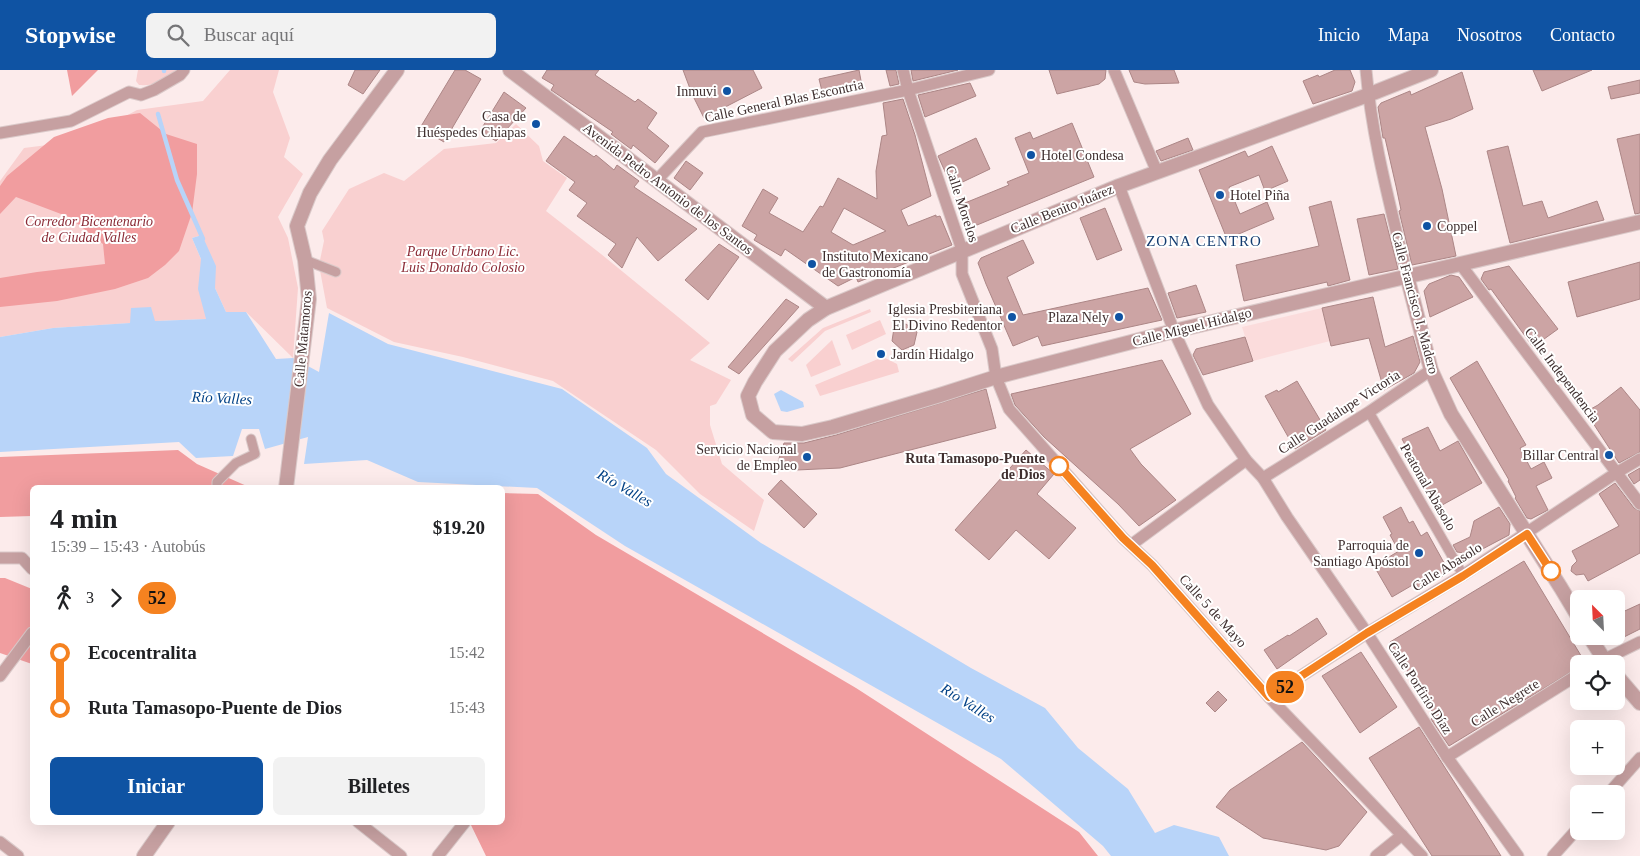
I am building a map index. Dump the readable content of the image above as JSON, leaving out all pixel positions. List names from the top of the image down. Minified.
{"streets":{"street":["Calle General Blas Escontria","Avenida Pedro Antonio de los Santos","Calle Morelos","Calle Benito Juárez","Calle Francisco I. Madero","Calle Miguel Hidalgo","Calle Matamoros","Calle Independencia","Calle Guadalupe Victoria","Peatonal Abasolo","Calle Abasolo","Calle 5 de Mayo","Calle Porfirio Díaz","Calle Negrete"]},"crossings":[["Calle General Blas Escontria","Avenida Pedro Antonio de los Santos"],["Calle General Blas Escontria","Calle Morelos"],["Avenida Pedro Antonio de los Santos","Calle Benito Juárez"],["Calle Morelos","Calle Benito Juárez"],["Calle Morelos","Calle Miguel Hidalgo"],["Calle Morelos","Calle 5 de Mayo"],["Calle Benito Juárez","Calle Francisco I. Madero"],["Calle Benito Juárez","Calle Miguel Hidalgo"],["Calle Benito Juárez","Calle Porfirio Díaz"],["Calle Francisco I. Madero","Calle Miguel Hidalgo"],["Calle Francisco I. Madero","Calle Guadalupe Victoria"],["Calle Francisco I. Madero","Calle Abasolo"],["Calle Miguel Hidalgo","Calle Independencia"],["Calle Miguel Hidalgo","Calle 5 de Mayo"],["Calle Miguel Hidalgo","Calle Porfirio Díaz"],["Calle Independencia","Calle Abasolo"],["Calle Guadalupe Victoria","Peatonal Abasolo"],["Calle Guadalupe Victoria","Calle Porfirio Díaz"],["Peatonal Abasolo","Calle Abasolo"],["Calle Abasolo","Calle 5 de Mayo"],["Calle Abasolo","Calle Porfirio Díaz"],["Calle Porfirio Díaz","Calle Negrete"]],"districts":["ZONA CENTRO"],"water":["Río Valles"],"parks":["Corredor Bicentenario de Ciudad Valles","Parque Urbano Lic. Luis Donaldo Colosio"],"places":["Inmuvi","Casa de Huéspedes Chiapas","Hotel Condesa","Hotel Piña","Coppel","Instituto Mexicano de Gastronomía","Iglesia Presbiteriana El Divino Redentor","Plaza Nely","Jardín Hidalgo","Billar Central","Servicio Nacional de Empleo","Ruta Tamasopo-Puente de Dios","Parroquia de Santiago Apóstol"],"lines":["bus line 52"],"north":"top left","page":{"header":"Stopwise","search":"Buscar aquí","nav":["Inicio","Mapa","Nosotros","Contacto"],"on_map":"52","heading":["4 min","15:39 – 15:43 · Autobús","$19.20"],"legs":["3","52"],"map_buttons":["+","−"],"list":[{"name":"Ecocentralita","value":"15:42"},{"name":"Ruta Tamasopo-Puente de Dios","value":"15:43"}],"buttons":["Iniciar","Billetes"]}}
